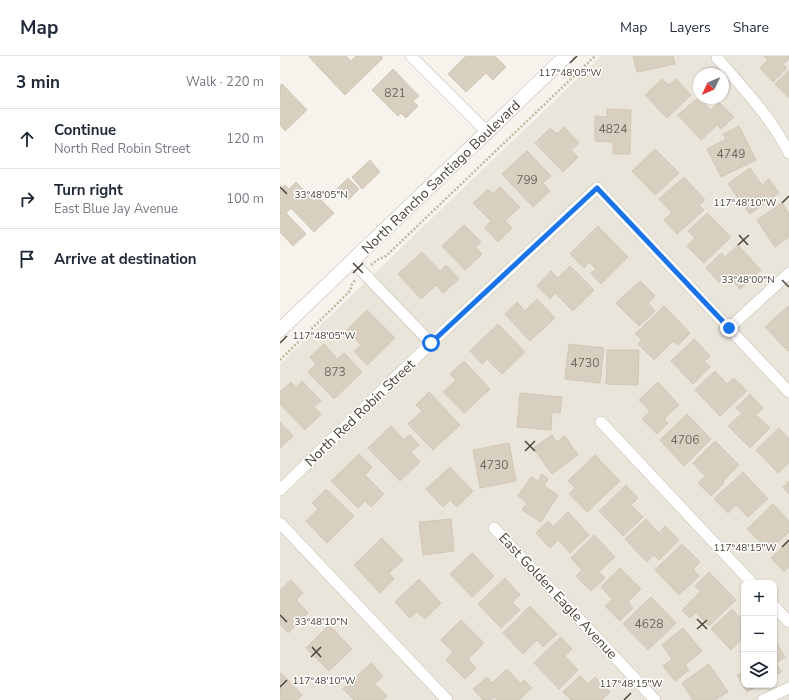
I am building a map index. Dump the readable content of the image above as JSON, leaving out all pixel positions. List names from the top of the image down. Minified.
{"streets":{"street":["North Rancho Santiago Boulevard","North Red Robin Street","East Golden Eagle Avenue"]},"house_numbers":["821","4824","4749","799","4730","873","4706","4730","4628"],"north":"bottom left","page":{"header":"Map","nav":["Map","Layers","Share"],"heading":["3 min","Walk · 220 m"],"list":[["Continue","North Red Robin Street","120 m"],["Turn right","East Blue Jay Avenue","100 m"],"Arrive at destination"],"map_buttons":["+","−"]},"coordinates":["117°48'05\"W","33°48'05\"N","117°48'10\"W","33°48'00\"N","117°48'15\"W","33°48'10\"N"]}
